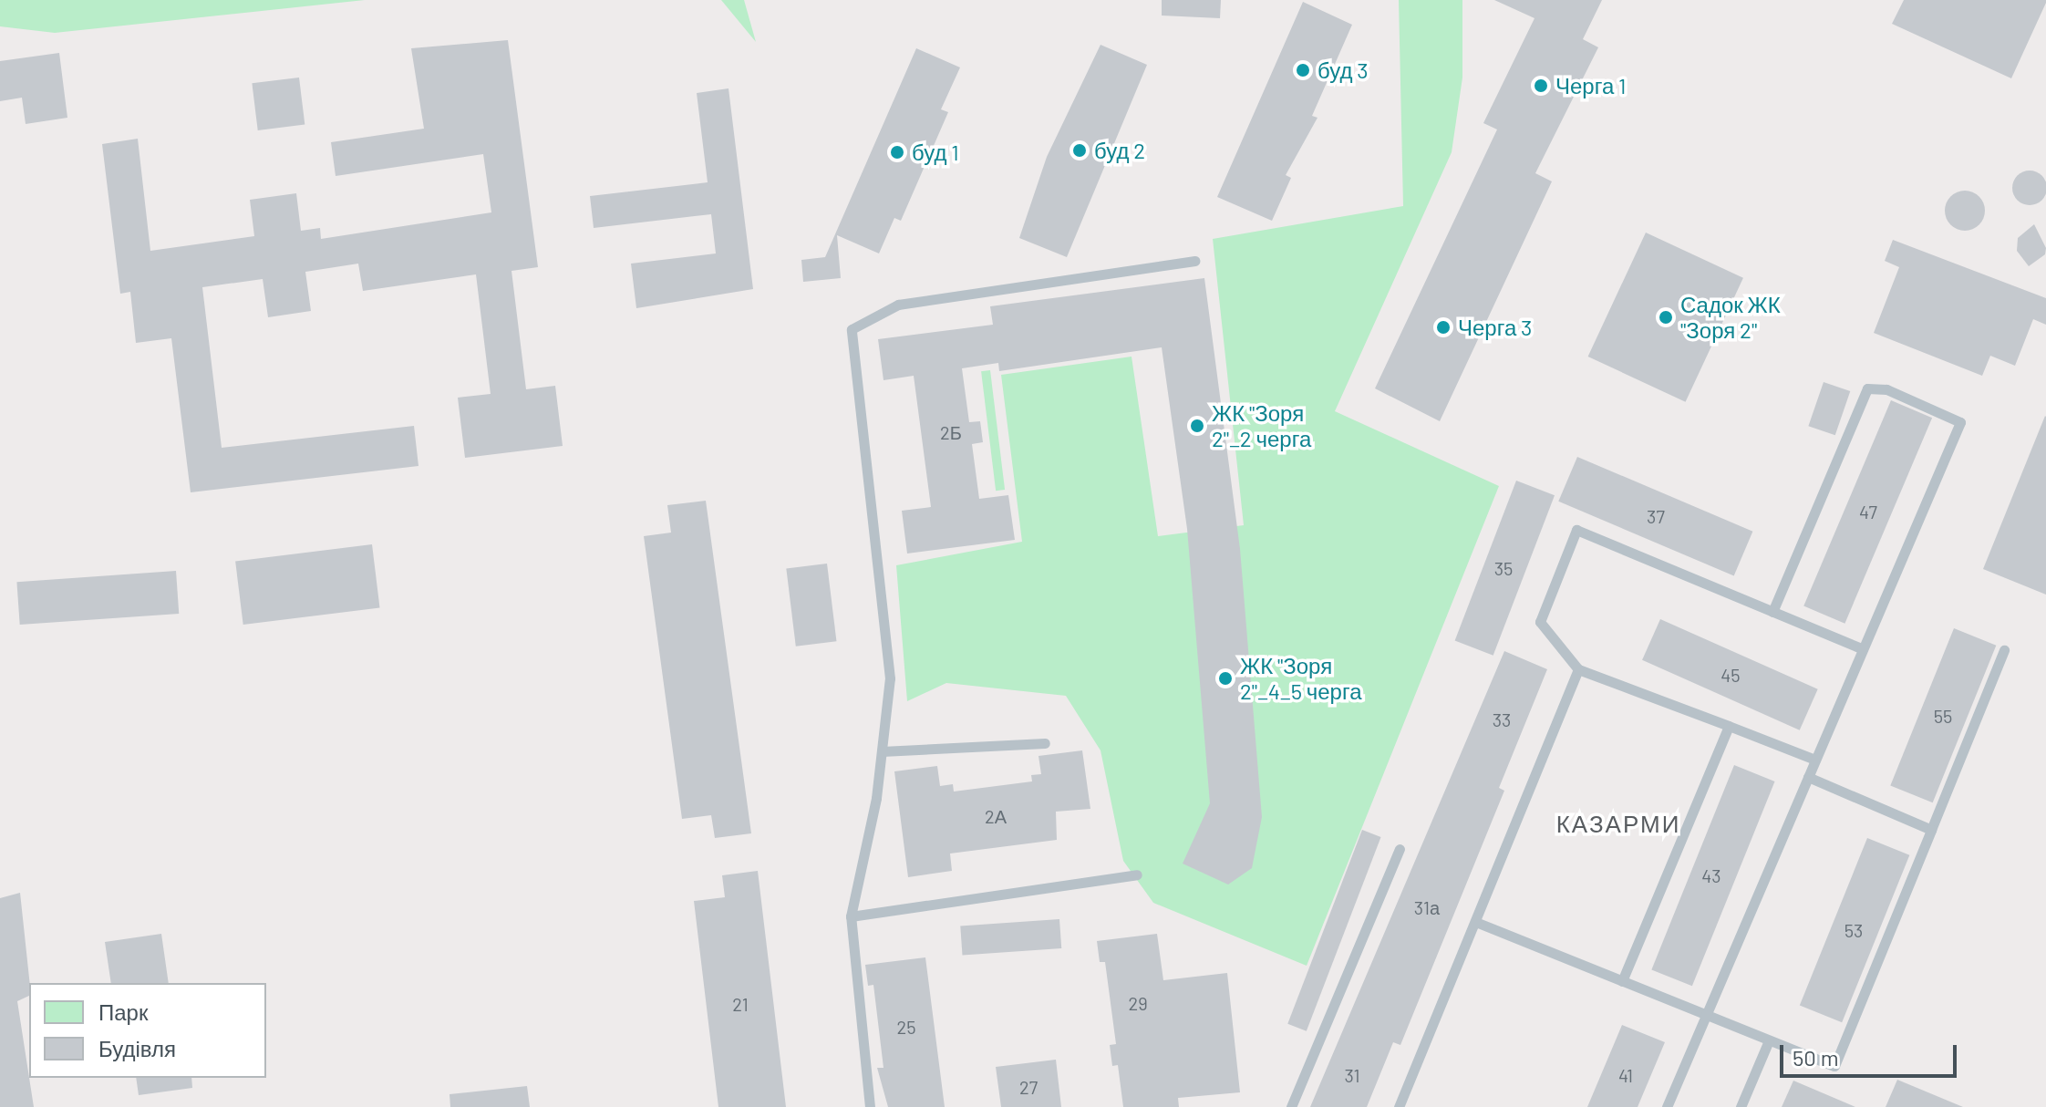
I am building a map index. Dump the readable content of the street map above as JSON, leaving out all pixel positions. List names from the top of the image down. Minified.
{"districts":["КАЗАРМИ"],"places":["буд 3","Черга 1","буд 2","буд 1","Садок ЖК \"Зоря 2\"","Черга 3","ЖК \"Зоря 2\"_2 черга","ЖК \"Зоря 2\"_4_5 черга"],"house_numbers":["2Б","47","37","35","45","55","33","2А","43","31а","53","29","21","25","31","41","27"],"legend":["Парк","Будівля"],"scale_bar":"50 m"}
